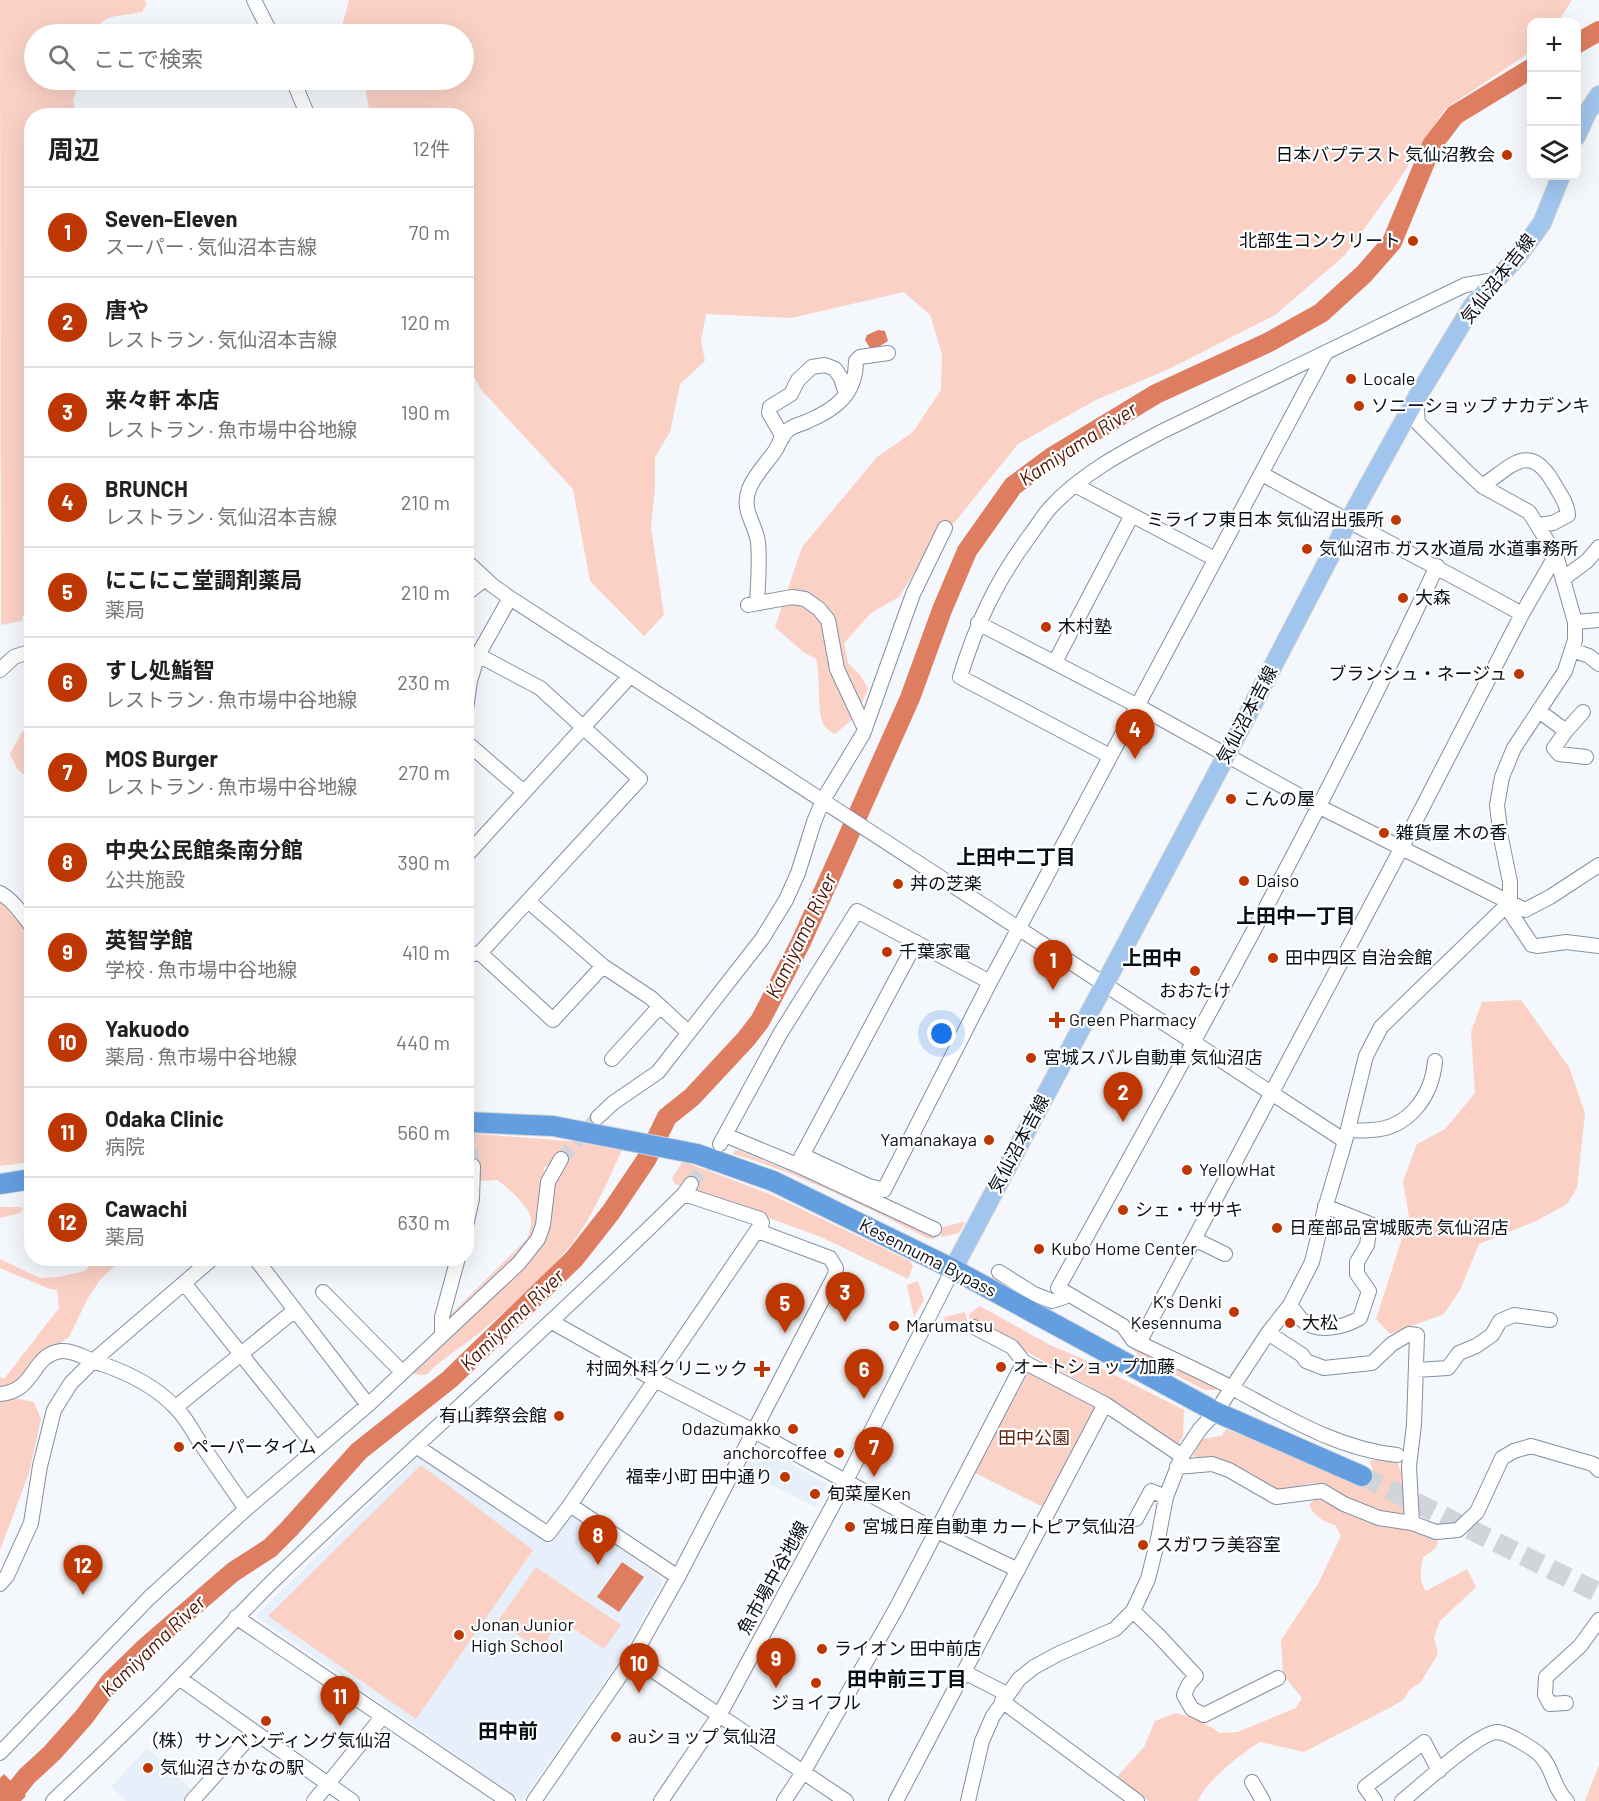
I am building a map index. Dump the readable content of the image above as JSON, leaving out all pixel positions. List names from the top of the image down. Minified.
{"streets":{"highway":["Kesennuma Bypass"],"main road":["気仙沼本吉線"],"street":["魚市場中谷地線"]},"crossings":[["気仙沼本吉線","Kesennuma Bypass"],["気仙沼本吉線","魚市場中谷地線"],["Kesennuma Bypass","魚市場中谷地線"]],"districts":["上田中二丁目","上田中一丁目","上田中","田中前三丁目","田中前"],"water":["Kamiyama River"],"parks":["田中公園"],"places":{"other":["日本バプテスト 気仙沼教会","北部生コンクリート","Locale","ソニーショップ ナカデンキ","ミライフ東日本 気仙沼出張所","気仙沼市 ガス水道局 水道事務所","大森","木村塾","ブランシュ・ネージュ","こんの屋","雑貨屋 木の香","Daiso","丼の芝楽","千葉家電","田中四区 自治会館","おおたけ","宮城スバル自動車 気仙沼店","Yamanakaya","YellowHat","シェ・ササキ","日産部品宮城販売 気仙沼店","Kubo Home Center","K's Denki Kesennuma","大松","Marumatsu","オートショップ加藤","有山葬祭会館","Odazumakko","ペーパータイム","anchorcoffee","福幸小町 田中通り","旬菜屋Ken","宮城日産自動車 カートピア気仙沼","スガワラ美容室","Jonan Junior High School","ライオン 田中前店","ジョイフル","（株）サンベンディング気仙沼","auショップ 気仙沼","気仙沼さかなの駅"],"health":["Green Pharmacy","村岡外科クリニック"]},"page":{"map_buttons":["+","−"],"search":"ここで検索","heading":["周辺","12件"],"list":[{"mark":"1","name":"Seven-Eleven","note":"スーパー · 気仙沼本吉線","value":"70 m"},{"mark":"2","name":"唐や","note":"レストラン · 気仙沼本吉線","value":"120 m"},{"mark":"3","name":"来々軒 本店","note":"レストラン · 魚市場中谷地線","value":"190 m"},{"mark":"4","name":"BRUNCH","note":"レストラン · 気仙沼本吉線","value":"210 m"},{"mark":"5","name":"にこにこ堂調剤薬局","note":"薬局","value":"210 m"},{"mark":"6","name":"すし処鮨智","note":"レストラン · 魚市場中谷地線","value":"230 m"},{"mark":"7","name":"MOS Burger","note":"レストラン · 魚市場中谷地線","value":"270 m"},{"mark":"8","name":"中央公民館条南分館","note":"公共施設","value":"390 m"},{"mark":"9","name":"英智学館","note":"学校 · 魚市場中谷地線","value":"410 m"},{"mark":"10","name":"Yakuodo","note":"薬局 · 魚市場中谷地線","value":"440 m"},{"mark":"11","name":"Odaka Clinic","note":"病院","value":"560 m"},{"mark":"12","name":"Cawachi","note":"薬局","value":"630 m"}],"pins":["4","1","2","3","5","6","7","8","12","9","10","11"]}}
